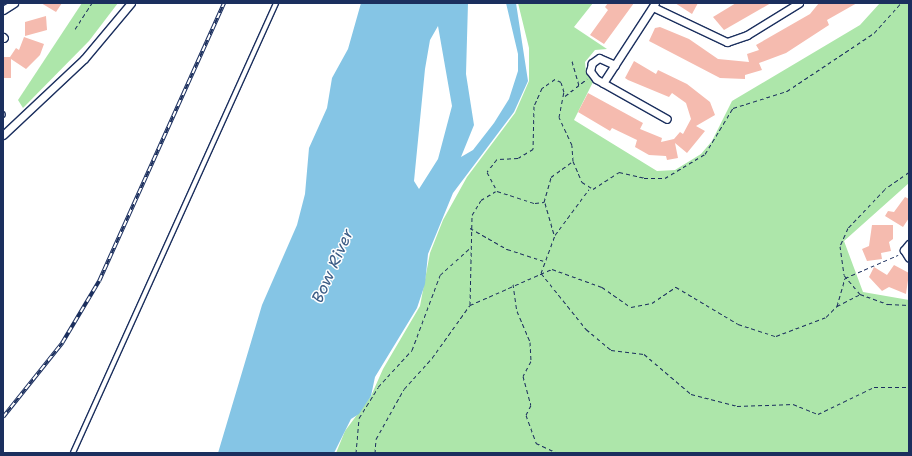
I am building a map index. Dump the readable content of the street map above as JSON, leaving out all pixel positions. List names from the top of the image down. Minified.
{"water":["Bow River"]}
